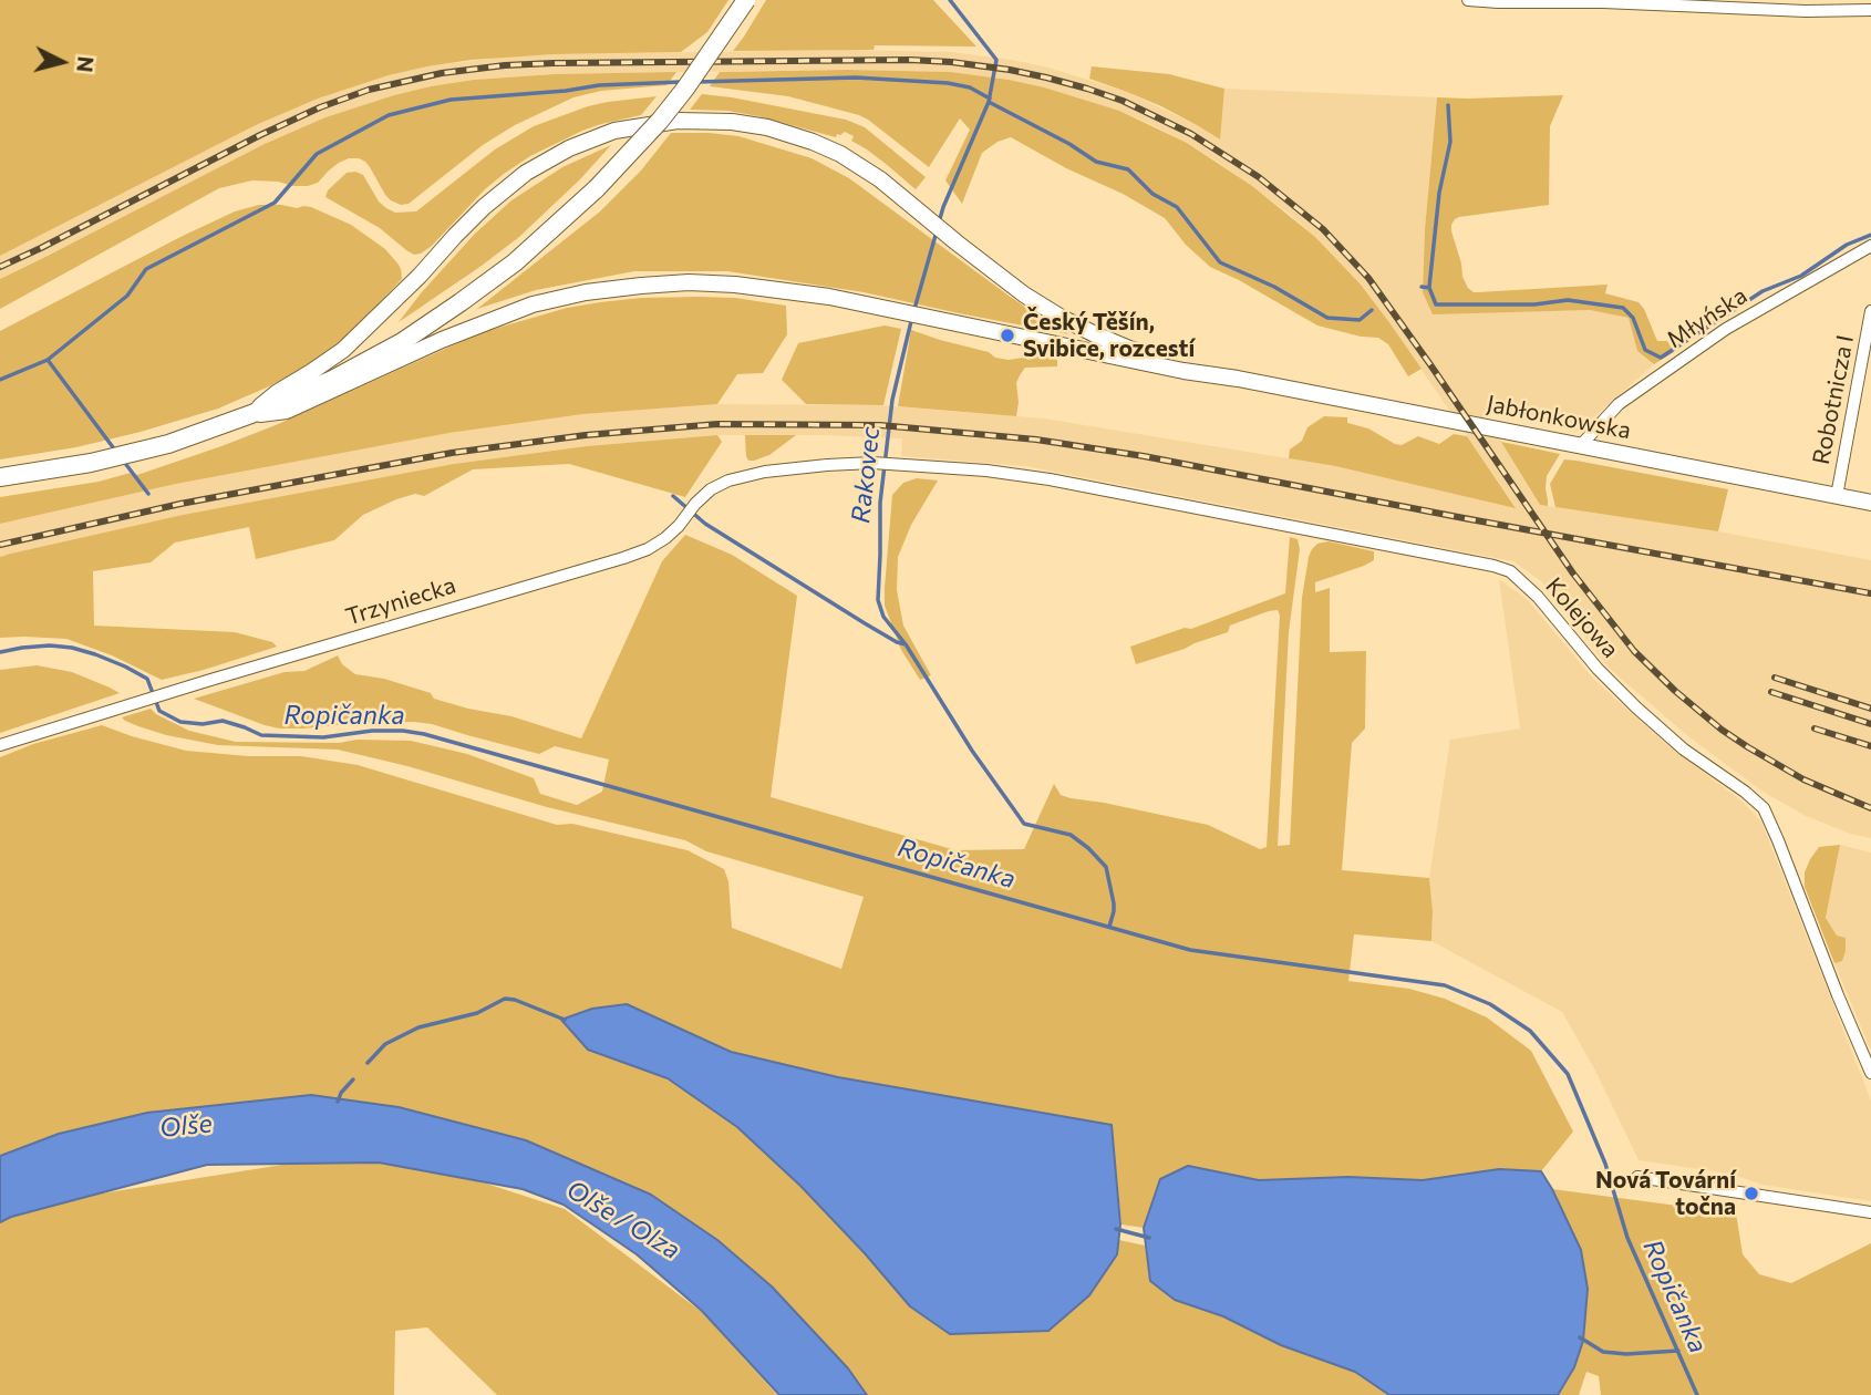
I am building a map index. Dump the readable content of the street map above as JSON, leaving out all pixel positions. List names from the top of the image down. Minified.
{"streets":{"main road":["Jabłonkowska"],"street":["Młyńska","Robotnicza I","Trzyniecka","Kolejowa"]},"crossings":[["Młyńska","Jabłonkowska"],["Robotnicza I","Jabłonkowska"],["Trzyniecka","Kolejowa"]],"water":["Rakovec","Ropičanka","Olše","Olše / Olza"],"places":["Český Těšín, Svibice, rozcestí","Nová Tovární točna"],"north":"right"}
